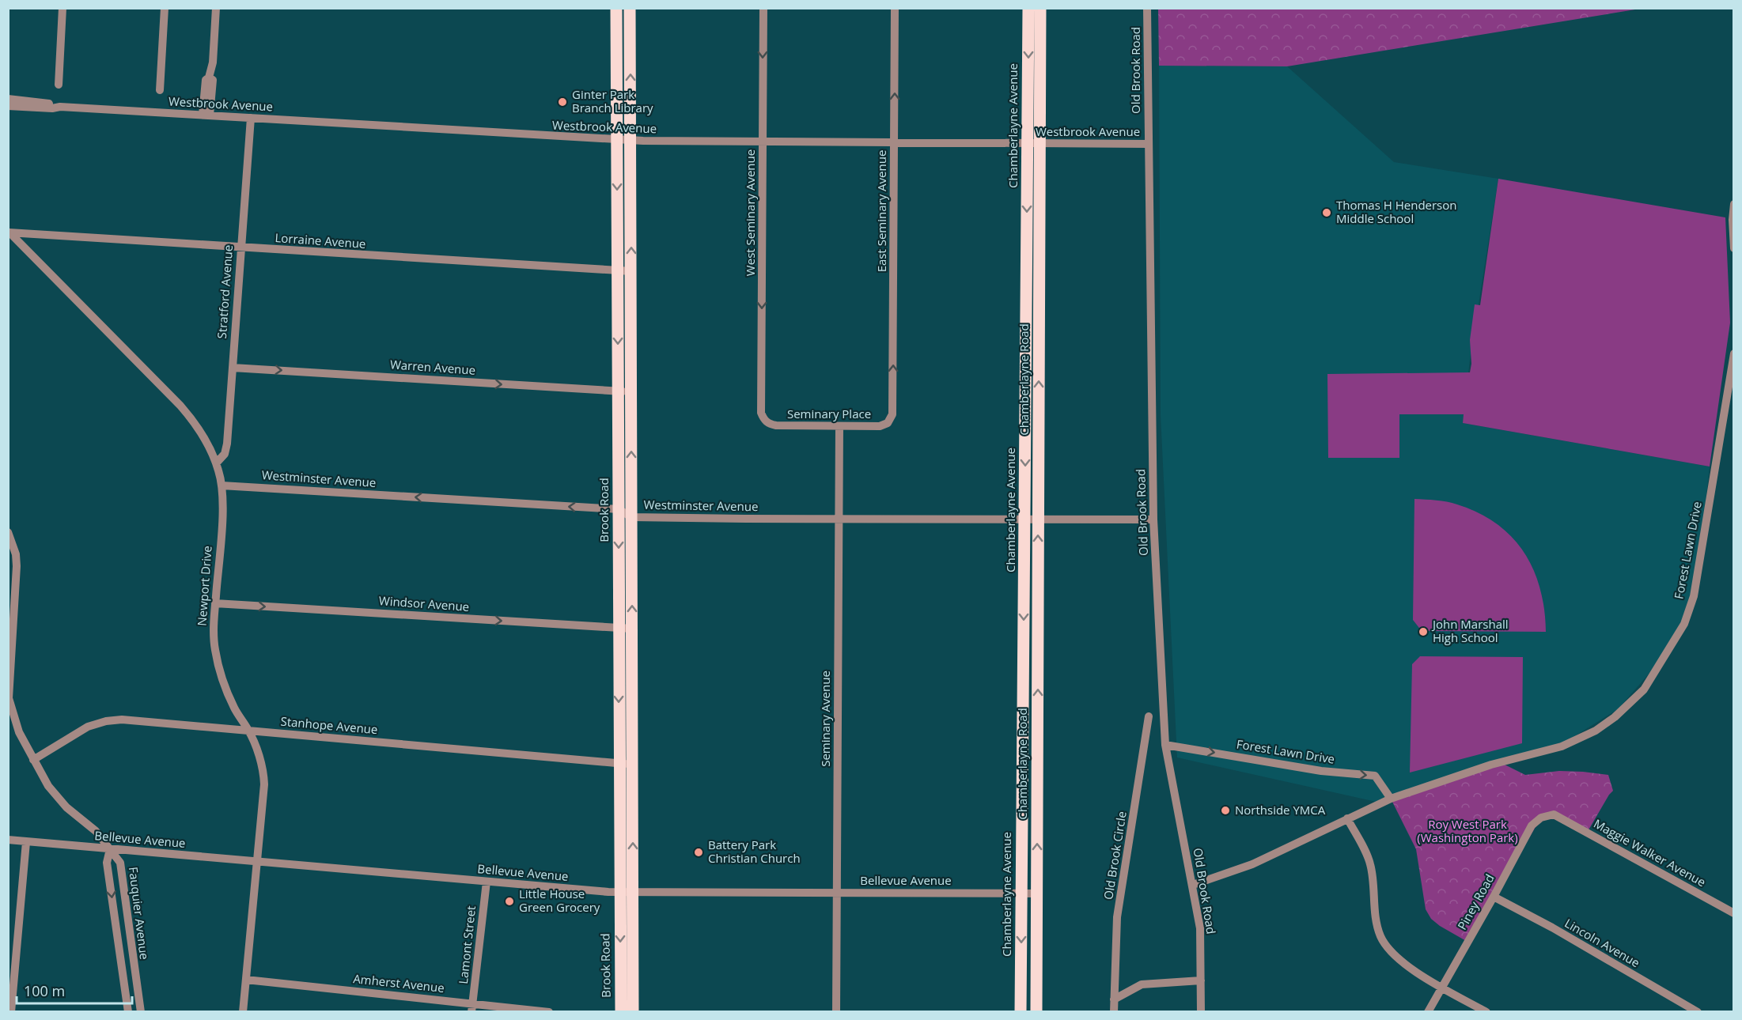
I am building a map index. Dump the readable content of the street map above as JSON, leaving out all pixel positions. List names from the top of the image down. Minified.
{"streets":{"main road":["Chamberlayne Avenue","Chamberlayne Road","Brook Road"],"street":["Old Brook Road","Westbrook Avenue","East Seminary Avenue","West Seminary Avenue","Lorraine Avenue","Stratford Avenue","Warren Avenue","Seminary Place","Westminster Avenue","Forest Lawn Drive","Newport Drive","Windsor Avenue","Seminary Avenue","Stanhope Avenue","Bellevue Avenue","Maggie Walker Avenue","Old Brook Circle","Piney Road","Fauquier Avenue","Lincoln Avenue","Lamont Street","Amherst Avenue"]},"crossings":[["Old Brook Road","Westbrook Avenue"],["Old Brook Road","Westminster Avenue"],["Old Brook Road","Forest Lawn Drive"],["Westbrook Avenue","Chamberlayne Avenue"],["Westbrook Avenue","East Seminary Avenue"],["Westbrook Avenue","West Seminary Avenue"],["Westbrook Avenue","Stratford Avenue"],["Westbrook Avenue","Chamberlayne Road"],["Westbrook Avenue","Brook Road"],["Chamberlayne Avenue","Chamberlayne Road"],["Chamberlayne Avenue","Westminster Avenue"],["Chamberlayne Avenue","Bellevue Avenue"],["East Seminary Avenue","Seminary Place"],["West Seminary Avenue","Seminary Place"],["Lorraine Avenue","Stratford Avenue"],["Lorraine Avenue","Brook Road"],["Lorraine Avenue","Newport Drive"],["Stratford Avenue","Warren Avenue"],["Stratford Avenue","Newport Drive"],["Warren Avenue","Brook Road"],["Chamberlayne Road","Westminster Avenue"],["Chamberlayne Road","Bellevue Avenue"],["Seminary Place","Seminary Avenue"],["Westminster Avenue","Brook Road"],["Westminster Avenue","Newport Drive"],["Westminster Avenue","Seminary Avenue"],["Brook Road","Windsor Avenue"],["Brook Road","Stanhope Avenue"],["Brook Road","Bellevue Avenue"],["Newport Drive","Windsor Avenue"],["Newport Drive","Stanhope Avenue"],["Newport Drive","Bellevue Avenue"],["Newport Drive","Amherst Avenue"],["Seminary Avenue","Bellevue Avenue"],["Stanhope Avenue","Fauquier Avenue"],["Bellevue Avenue","Fauquier Avenue"],["Bellevue Avenue","Lamont Street"],["Maggie Walker Avenue","Piney Road"],["Piney Road","Lincoln Avenue"],["Lamont Street","Amherst Avenue"]],"one_way":["Chamberlayne Avenue","East Seminary Avenue","West Seminary Avenue","Warren Avenue","Chamberlayne Road","Westminster Avenue","Windsor Avenue"],"parks":["Roy West Park (Washington Park)"],"places":["Ginter Park Branch Library","Thomas H Henderson Middle School","John Marshall High School","Northside YMCA","Battery Park Christian Church","Little House Green Grocery"],"scale_bar":"100 m"}
